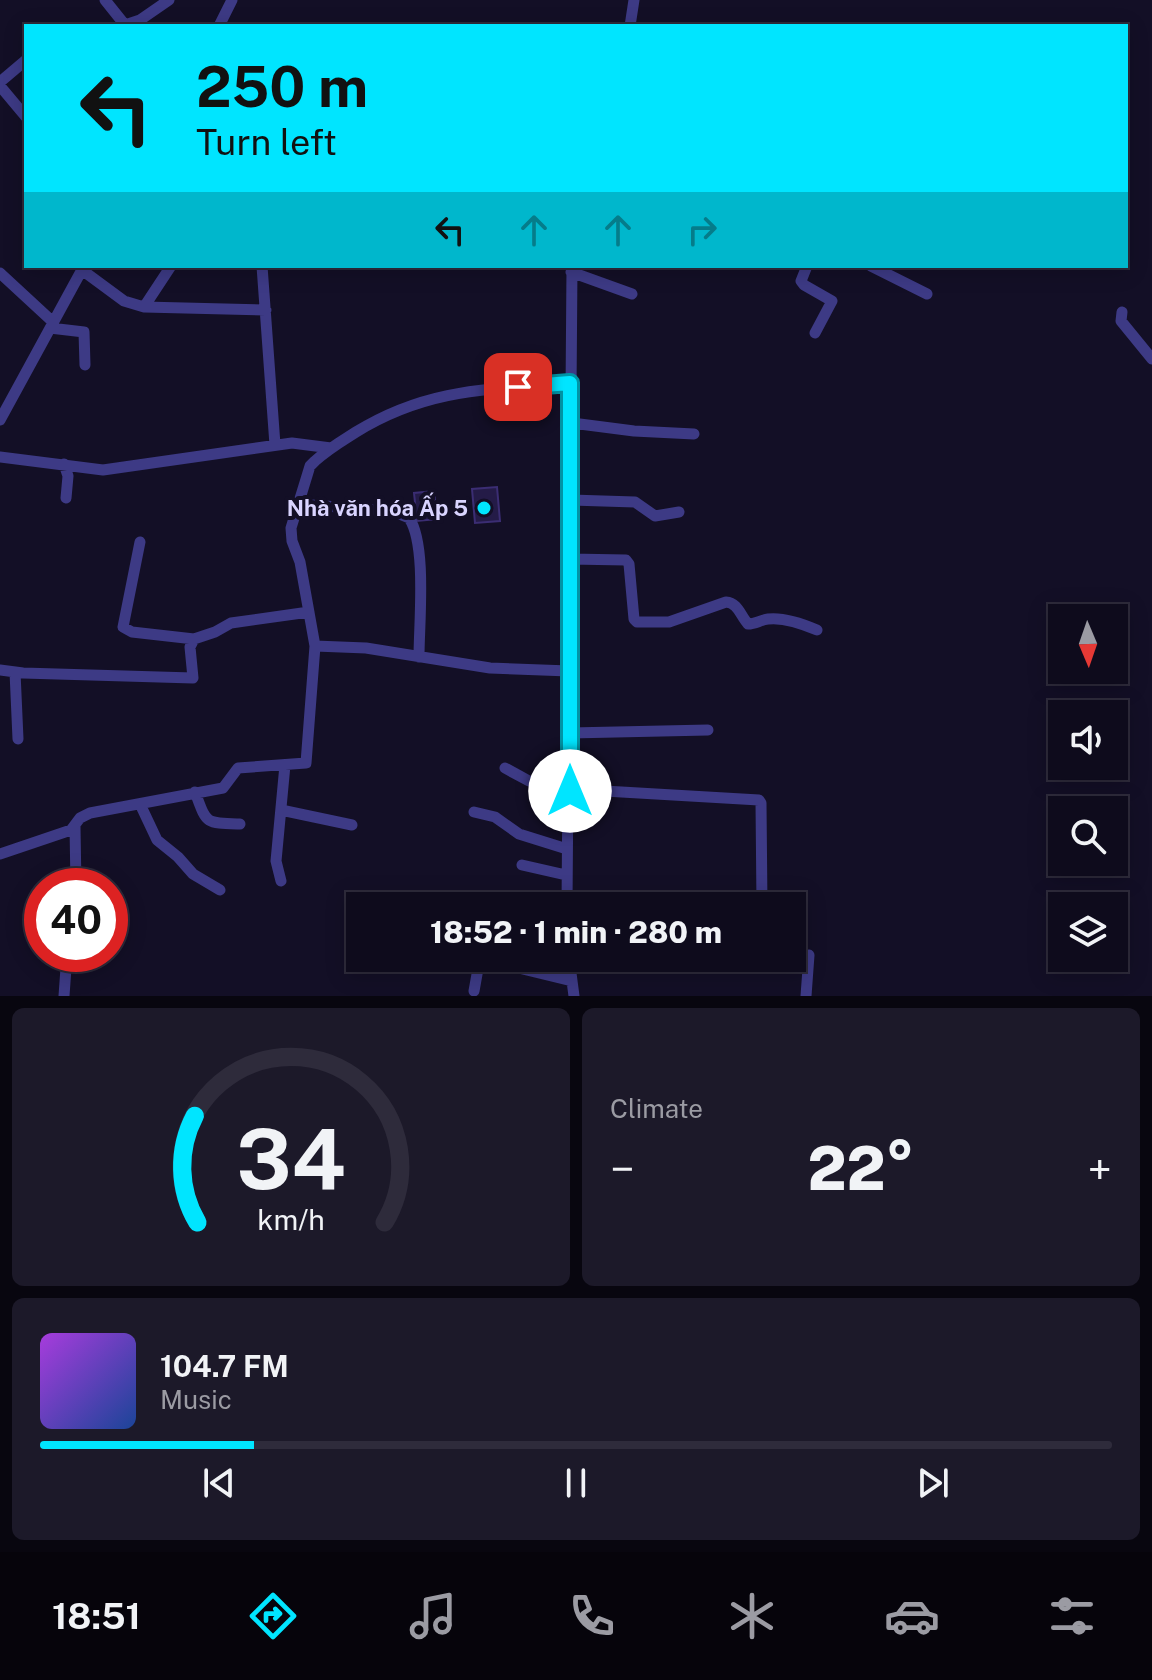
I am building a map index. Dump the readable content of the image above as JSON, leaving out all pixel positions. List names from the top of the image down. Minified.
{"places":["Nhà văn hóa Ấp 5"],"north":"bottom","page":{"turn":["250 m","Turn left"],"limit":"40","trip":"18:52 · 1 min · 280 m","tile":"Climate","heat":["−","22°","+"],"song":["104.7 FM","Music"],"tabs":"18:51","gauge":["34","km/h"]}}
